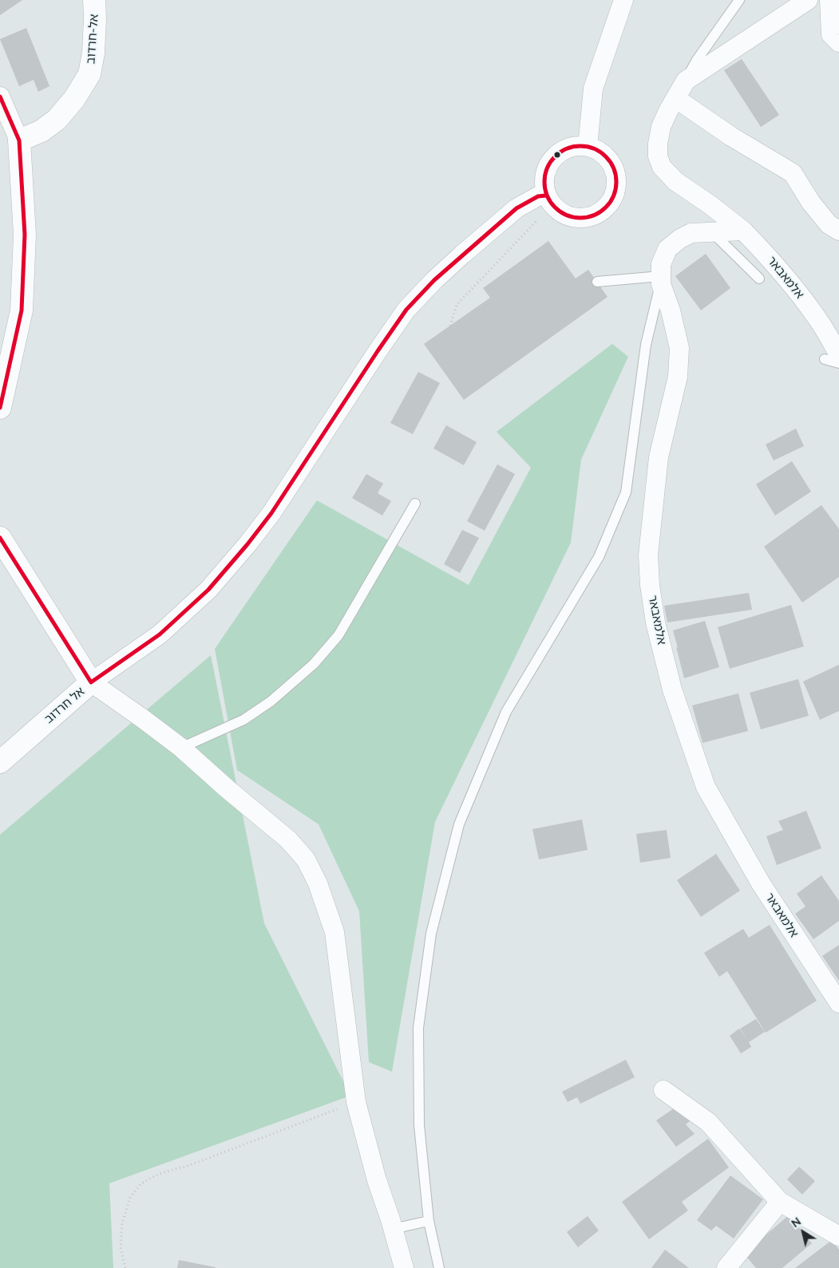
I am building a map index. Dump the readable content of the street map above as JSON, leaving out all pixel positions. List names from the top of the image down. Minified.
{"streets":{"street":["אל-חרדוב","אלמאבאר","אל חרדוב"]},"north":"top left"}
